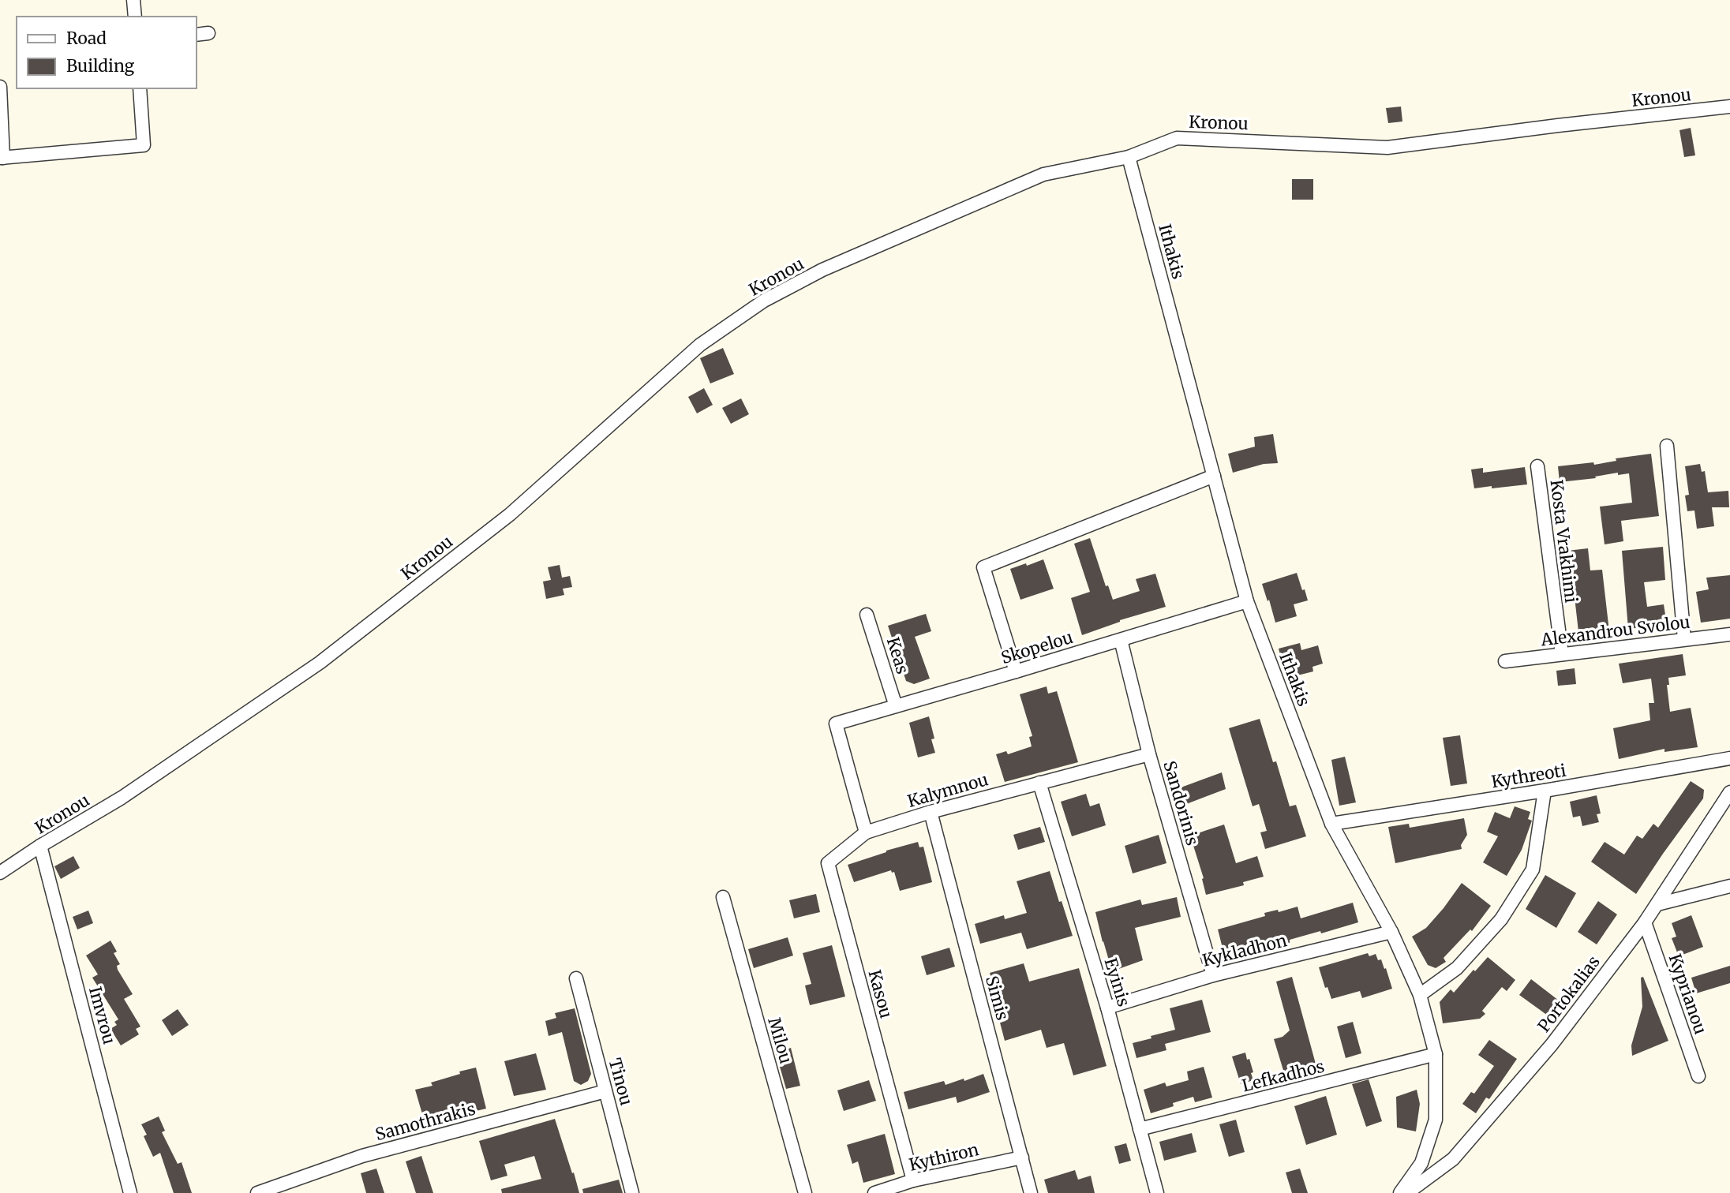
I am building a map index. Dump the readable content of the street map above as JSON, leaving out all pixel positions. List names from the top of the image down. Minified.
{"streets":{"street":["Kronou","Ithakis","Kosta Vrakhimi","Alexandrou Svolou","Skopelou","Keas","Kythreoti","Kalymnou","Sandorinis","Kykladhon","Eyinis","Kasou","Portokalias","Kyprianou","Simis","Imvrou","Milou","Lefkadhos","Tinou","Samothrakis","Kythiron"]},"crossings":[["Kronou","Ithakis"],["Kronou","Imvrou"],["Ithakis","Skopelou"],["Ithakis","Kythreoti"],["Ithakis","Kykladhon"],["Ithakis","Lefkadhos"],["Kosta Vrakhimi","Alexandrou Svolou"],["Skopelou","Keas"],["Skopelou","Kalymnou"],["Skopelou","Sandorinis"],["Skopelou","Kasou"],["Kalymnou","Sandorinis"],["Kalymnou","Eyinis"],["Kalymnou","Kasou"],["Kalymnou","Simis"],["Sandorinis","Kykladhon"],["Kykladhon","Eyinis"],["Eyinis","Lefkadhos"],["Kasou","Kythiron"],["Portokalias","Kyprianou"],["Simis","Kythiron"],["Tinou","Samothrakis"]],"legend":["Road","Building"]}
